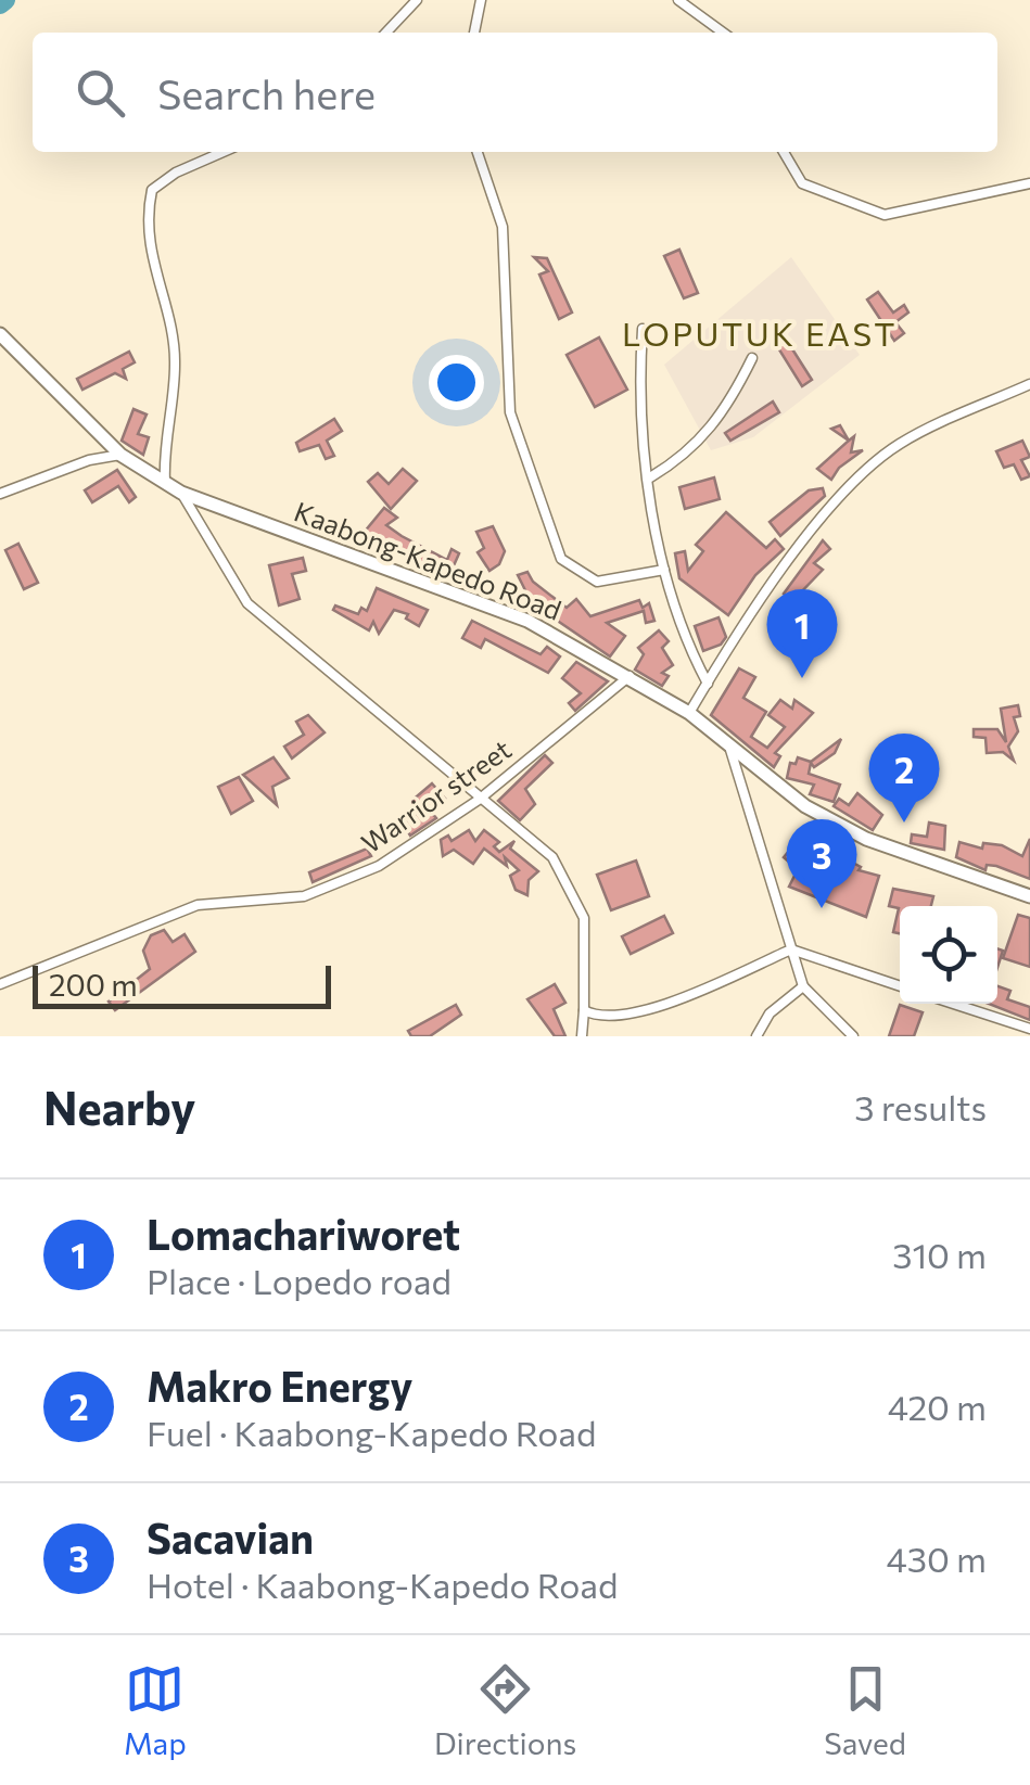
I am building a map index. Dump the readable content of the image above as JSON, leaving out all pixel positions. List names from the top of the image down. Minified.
{"streets":{"main road":["Kaabong-Kapedo Road"],"street":["Warrior street"]},"crossings":[["Kaabong-Kapedo Road","Warrior street"]],"districts":["LOPUTUK EAST"],"scale_bar":"200 m","page":{"search":"Search here","pins":["1","2","3"],"scale":"200 m","heading":["Nearby","3 results"],"list":[{"mark":"1","name":"Lomachariworet","note":"Place · Lopedo road","value":"310 m"},{"mark":"2","name":"Makro Energy","note":"Fuel · Kaabong-Kapedo Road","value":"420 m"},{"mark":"3","name":"Sacavian","note":"Hotel · Kaabong-Kapedo Road","value":"430 m"}],"nav":["Map","Directions","Saved"]}}
